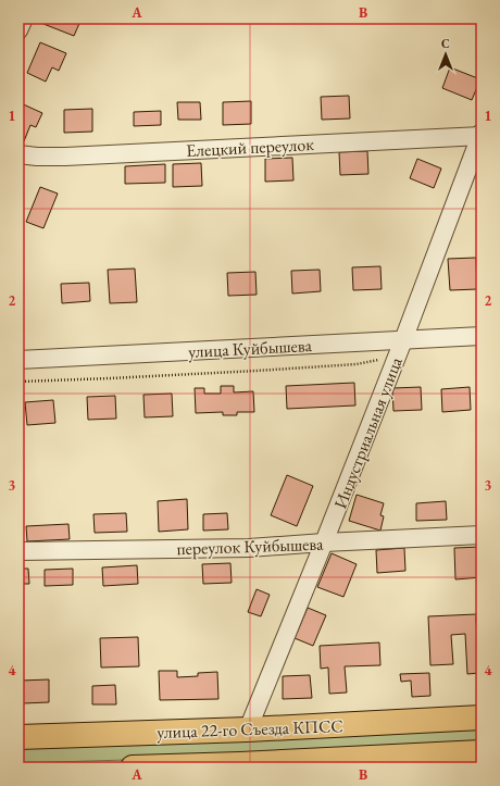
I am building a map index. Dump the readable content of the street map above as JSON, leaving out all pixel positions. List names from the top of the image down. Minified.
{"streets":{"main road":["улица 22-го Съезда КПСС"],"street":["Елецкий переулок","улица Куйбышева","Индустриальная улица","переулок Куйбышева"]},"crossings":[["Елецкий переулок","Индустриальная улица"],["улица Куйбышева","Индустриальная улица"],["Индустриальная улица","переулок Куйбышева"],["Индустриальная улица","улица 22-го Съезда КПСС"]],"north":"top","grid":{"columns":["A","B"],"rows":["1","2","3","4"]}}
